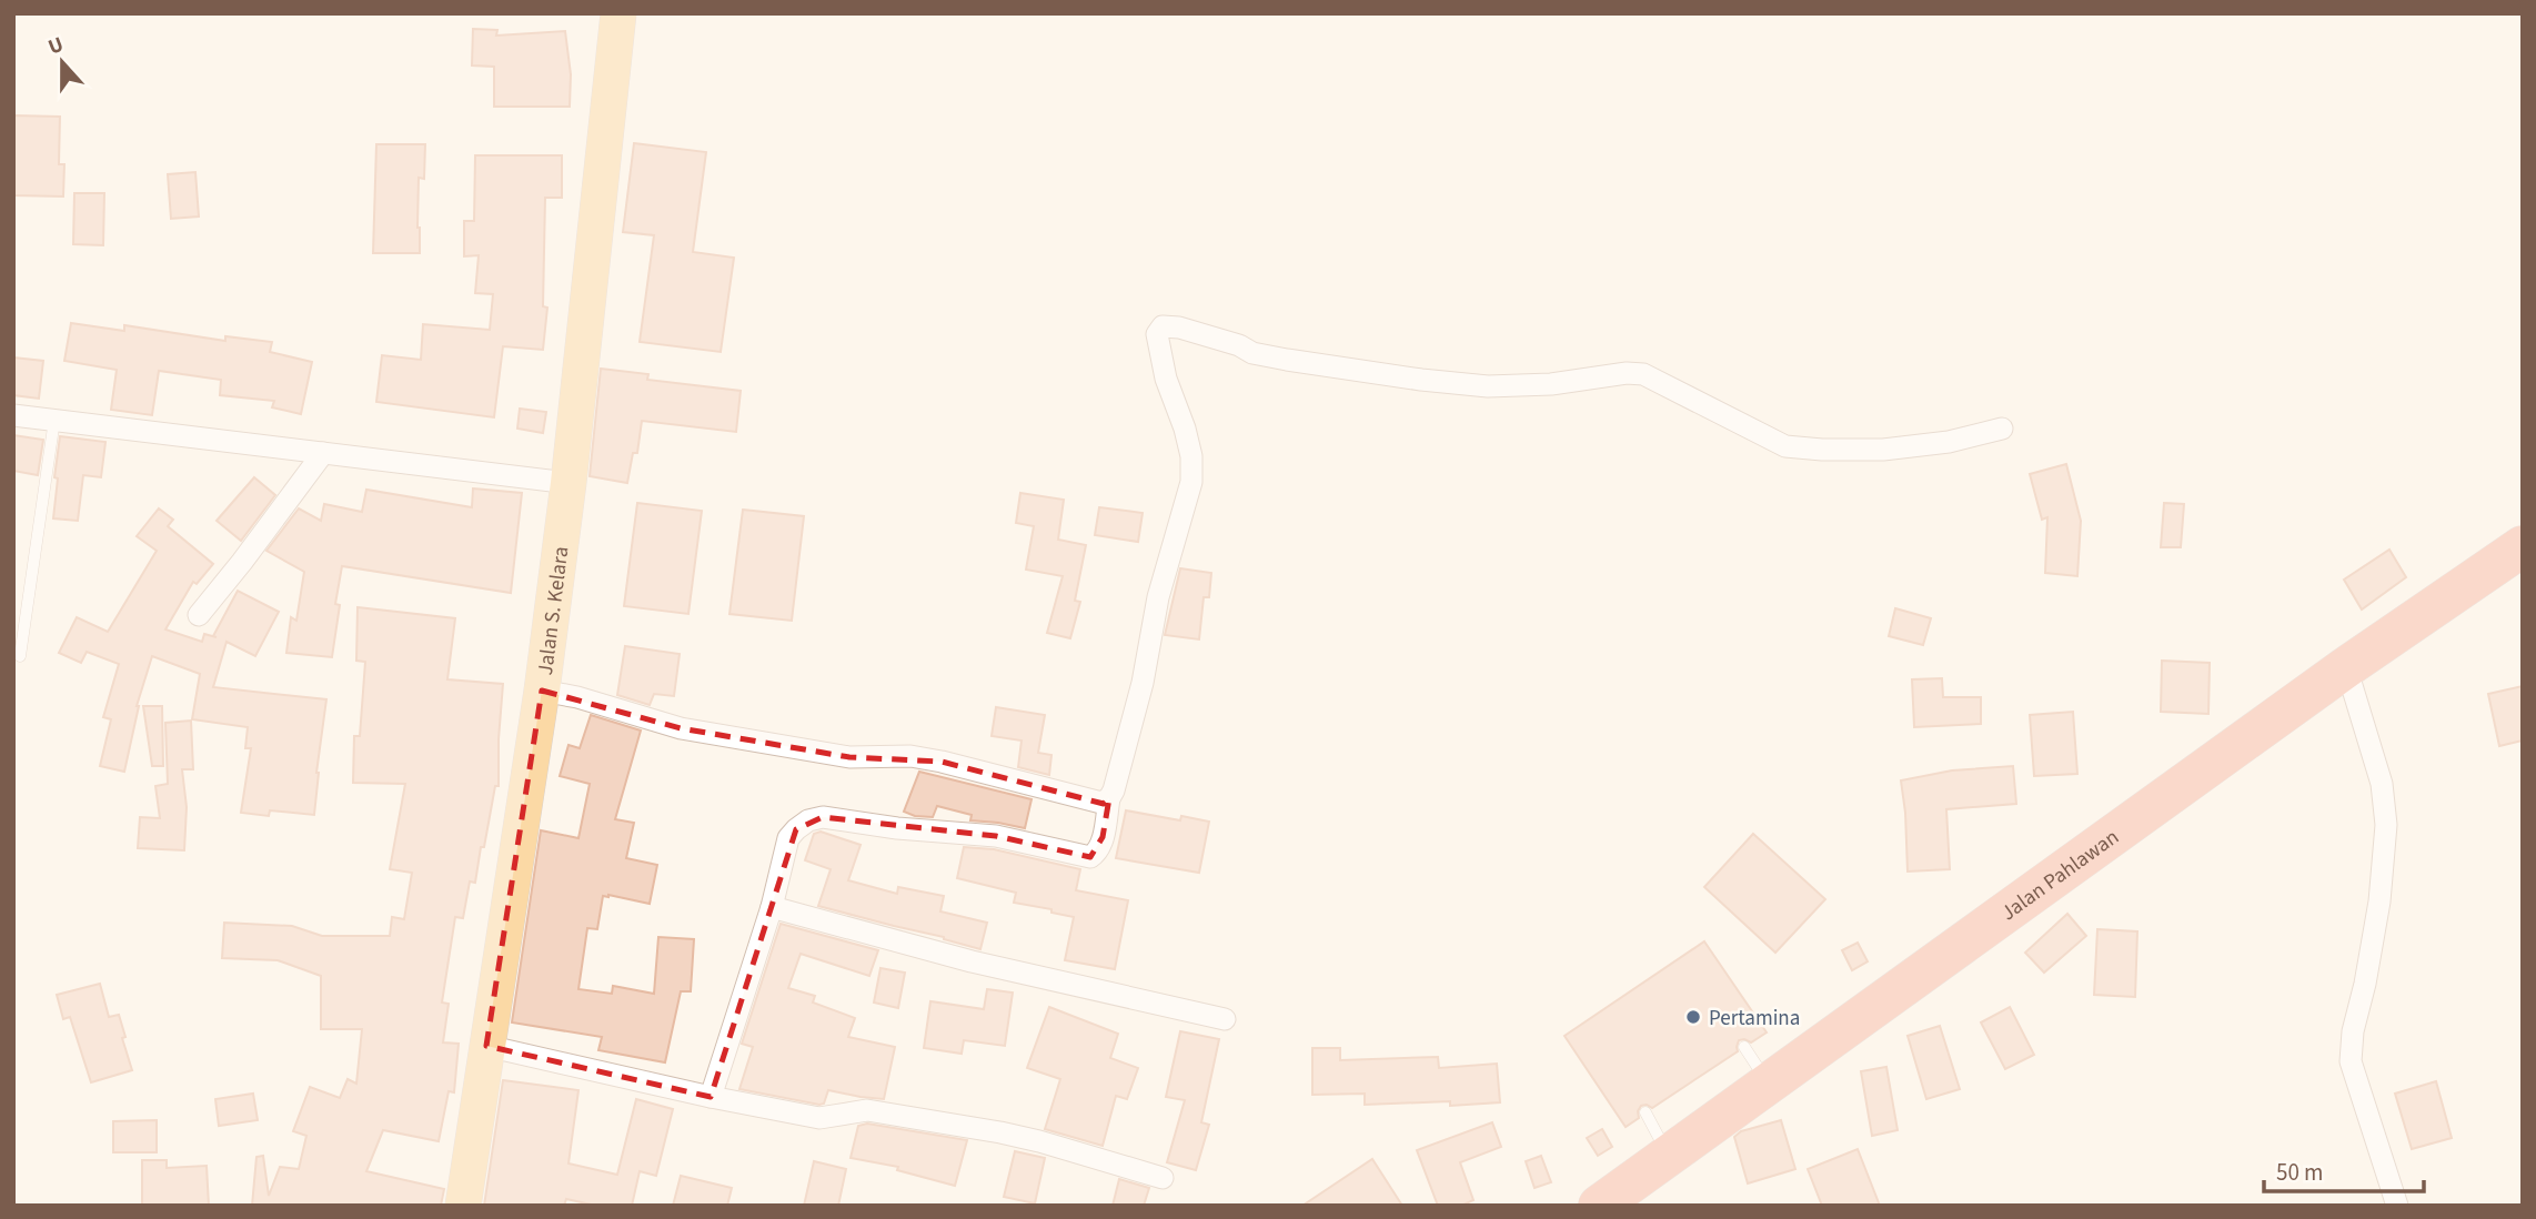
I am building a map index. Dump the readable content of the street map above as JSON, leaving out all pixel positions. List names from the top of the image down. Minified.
{"streets":{"highway":["Jalan Pahlawan"],"main road":["Jalan S. Kelara"]},"places":["Pertamina"],"scale_bar":"50 m","north":"top"}
